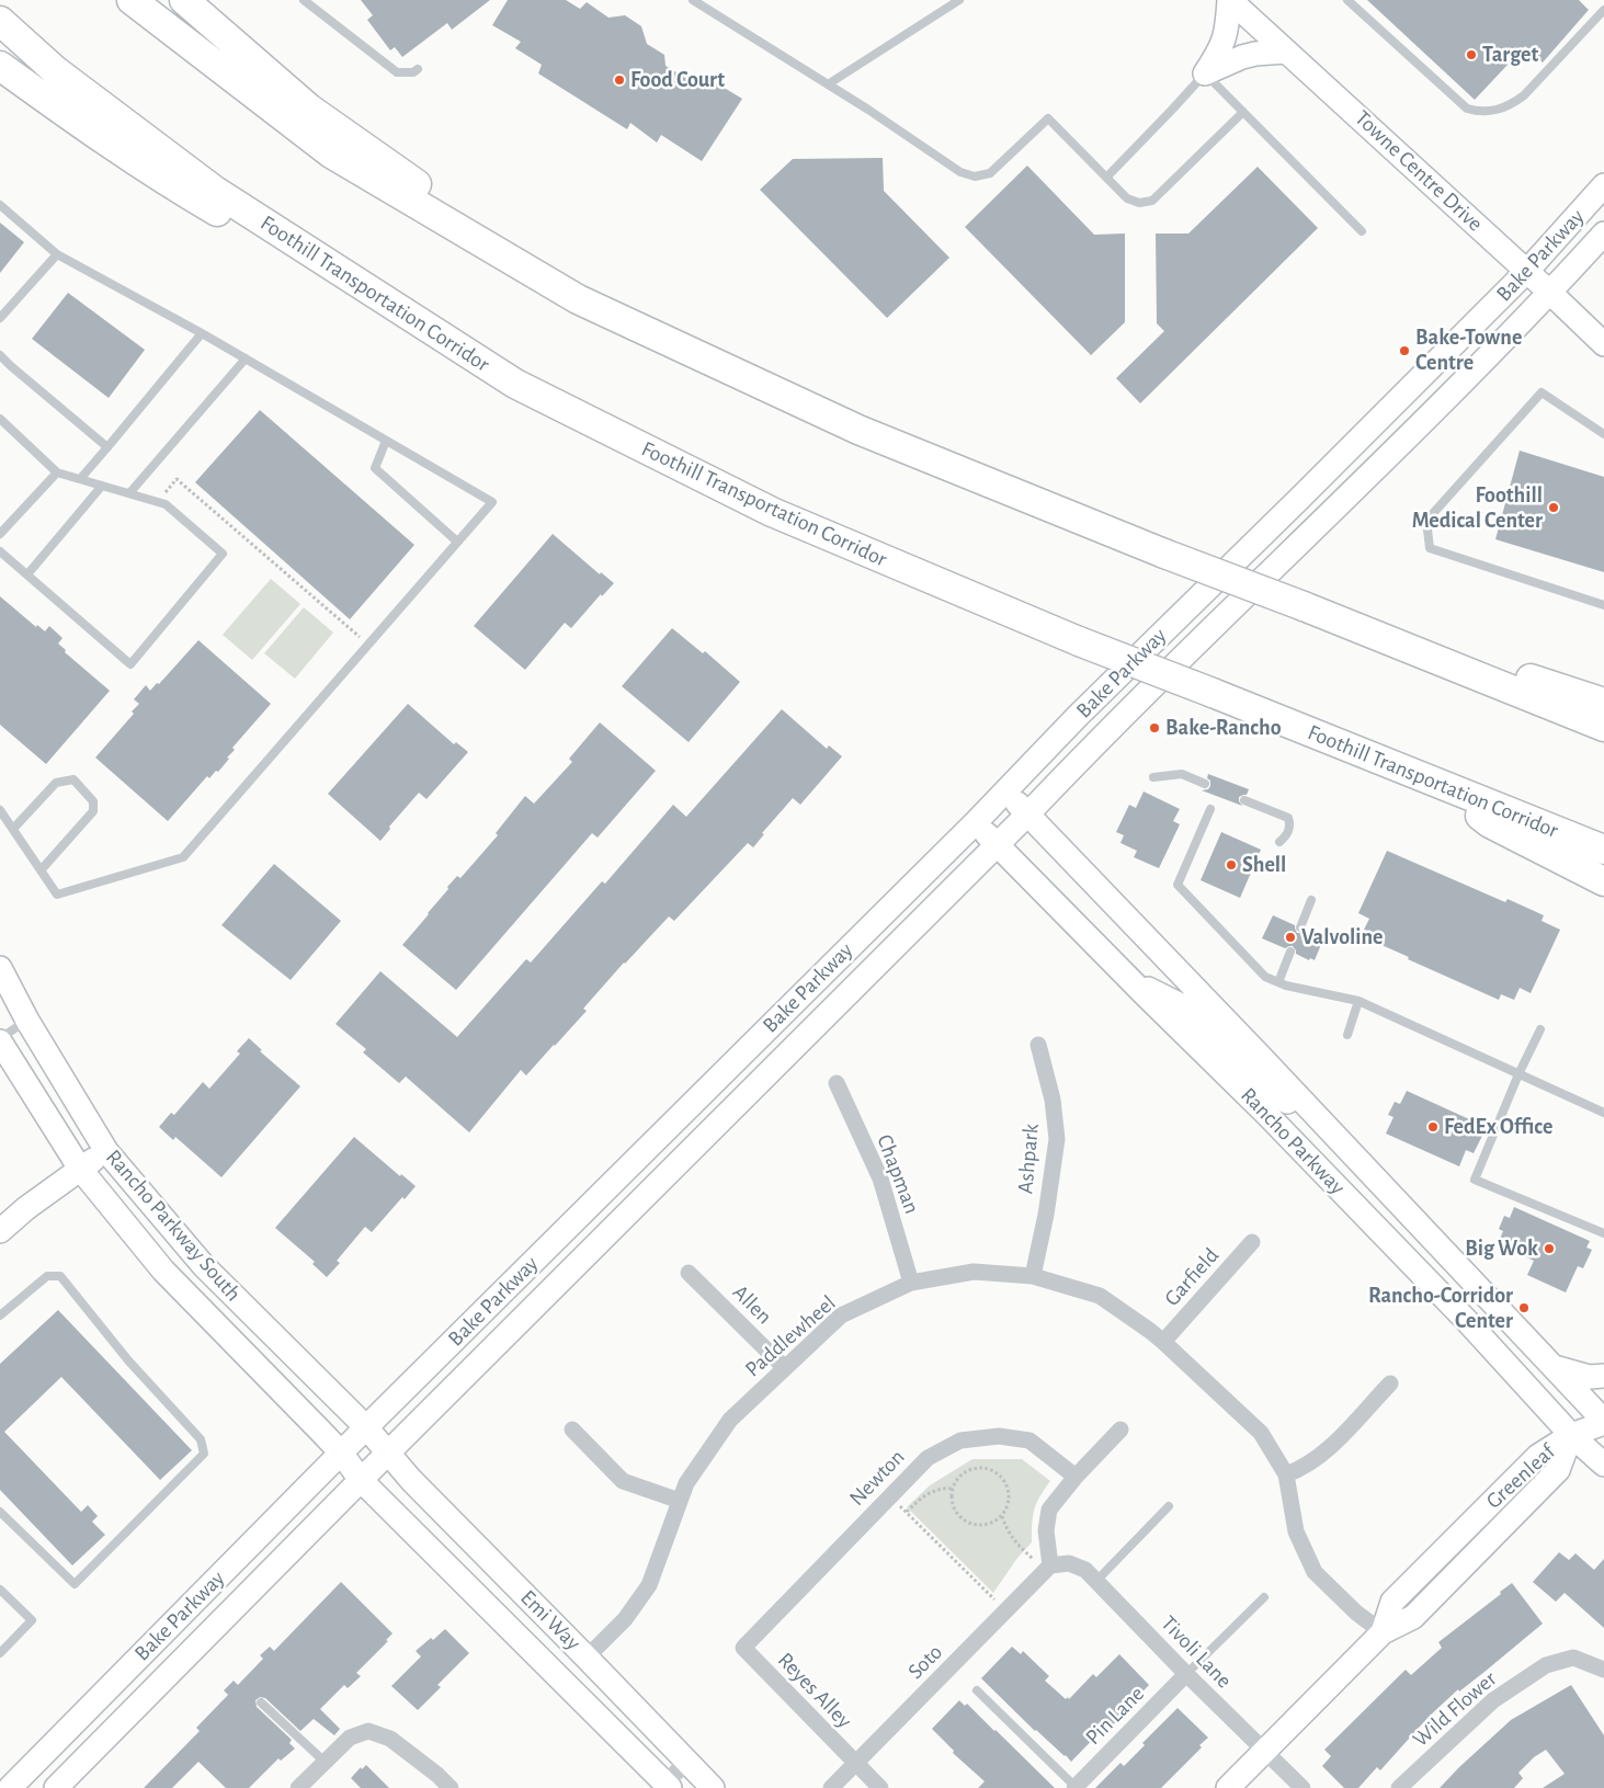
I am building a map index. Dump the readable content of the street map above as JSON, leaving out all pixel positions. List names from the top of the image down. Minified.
{"streets":{"highway":["Foothill Transportation Corridor"],"main road":["Towne Centre Drive","Bake Parkway","Rancho Parkway","Rancho Parkway South","Greenleaf","Emi Way"],"street":["Ashpark","Chapman","Garfield","Allen","Paddlewheel","Newton","Tivoli Lane","Soto","Reyes Alley","Wild Flower","Pin Lane"]},"crossings":[["Towne Centre Drive","Bake Parkway"],["Bake Parkway","Rancho Parkway"],["Bake Parkway","Rancho Parkway South"],["Bake Parkway","Emi Way"],["Rancho Parkway","Greenleaf"],["Ashpark","Paddlewheel"],["Chapman","Paddlewheel"],["Rancho Parkway South","Emi Way"],["Garfield","Paddlewheel"],["Allen","Paddlewheel"],["Paddlewheel","Greenleaf"],["Paddlewheel","Emi Way"],["Greenleaf","Tivoli Lane"],["Newton","Reyes Alley"],["Tivoli Lane","Soto"],["Tivoli Lane","Pin Lane"],["Soto","Reyes Alley"]],"places":["Target","Food Court","Bake-Towne Centre","Foothill Medical Center","Bake-Rancho","Shell","Valvoline","FedEx Office","Big Wok","Rancho-Corridor Center"]}
